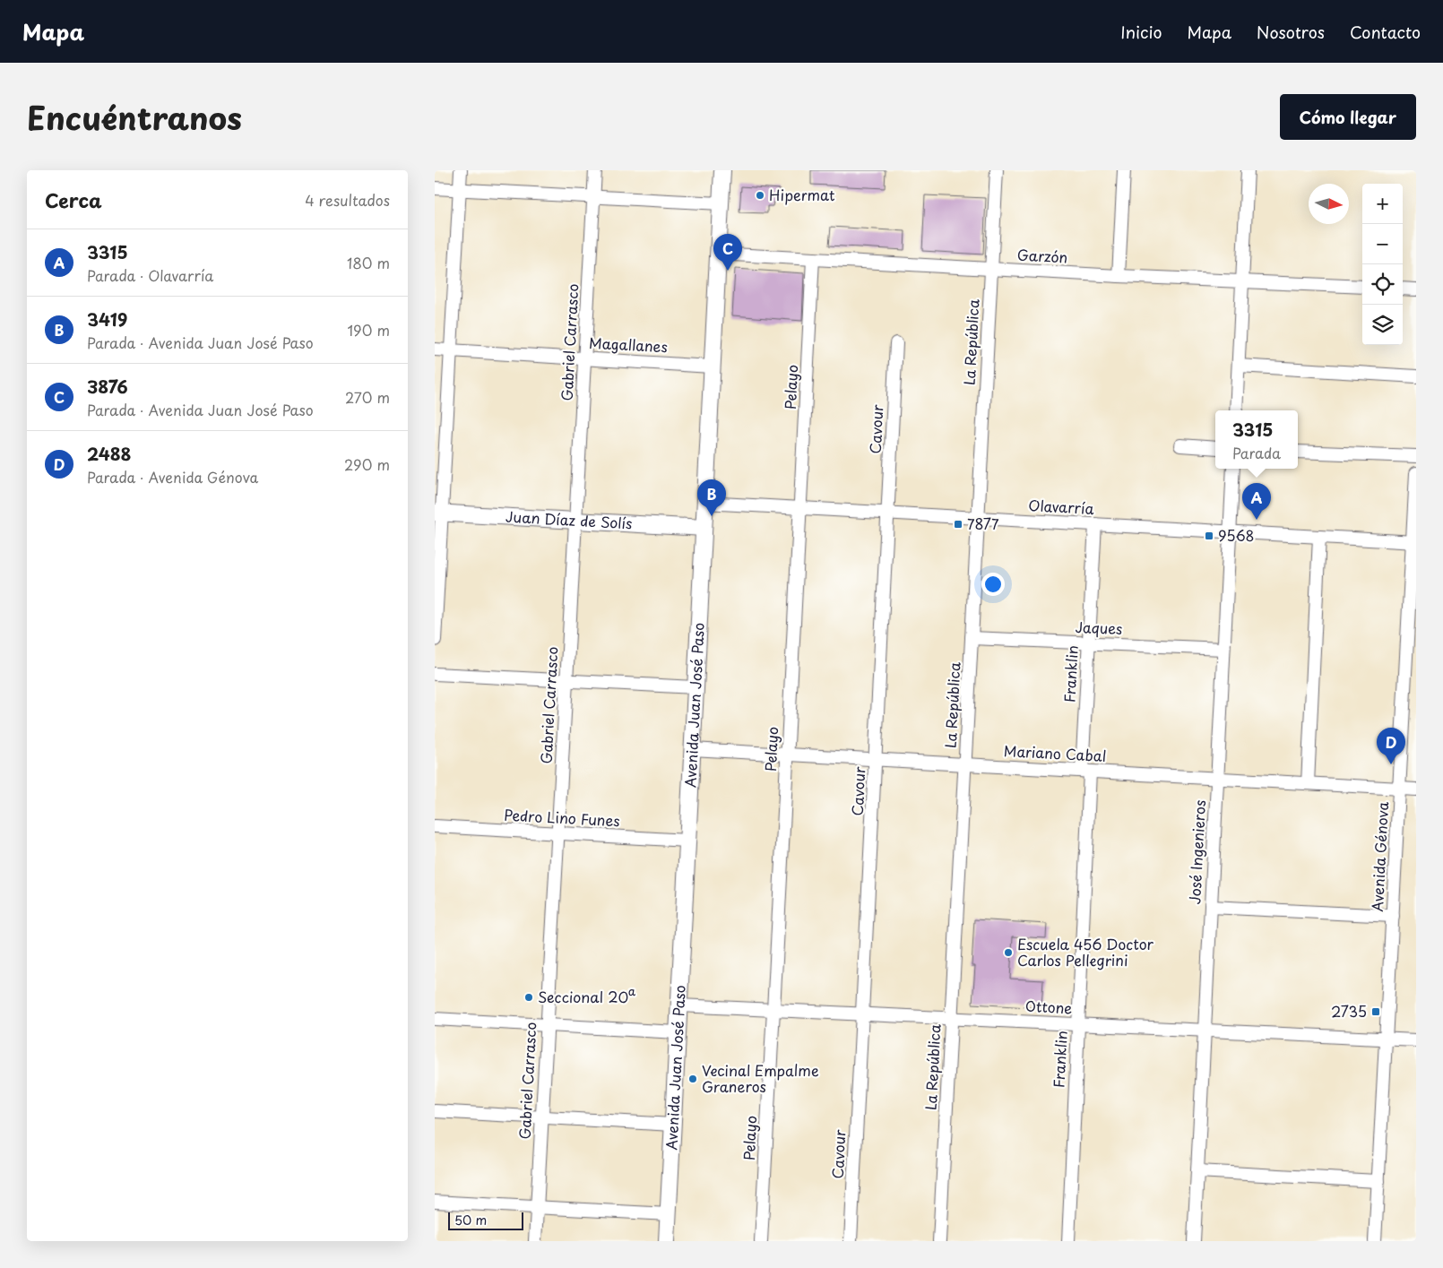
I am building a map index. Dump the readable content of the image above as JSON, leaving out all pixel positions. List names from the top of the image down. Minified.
{"streets":{"main road":["Juan Díaz de Solís","Avenida Juan José Paso"],"street":["Garzón","Gabriel Carrasco","La República","Magallanes","Pelayo","Cavour","Olavarría","Jaques","Franklin","Mariano Cabal","Pedro Lino Funes","José Ingenieros","Avenida Génova","Ottone"]},"crossings":[["Garzón","La República"],["Garzón","Pelayo"],["Garzón","Avenida Juan José Paso"],["Gabriel Carrasco","Magallanes"],["Gabriel Carrasco","Juan Díaz de Solís"],["Gabriel Carrasco","Pedro Lino Funes"],["La República","Olavarría"],["La República","Jaques"],["La República","Mariano Cabal"],["La República","Ottone"],["Magallanes","Avenida Juan José Paso"],["Pelayo","Olavarría"],["Pelayo","Mariano Cabal"],["Pelayo","Ottone"],["Cavour","Olavarría"],["Cavour","Mariano Cabal"],["Cavour","Ottone"],["Olavarría","Franklin"],["Olavarría","Avenida Juan José Paso"],["Olavarría","José Ingenieros"],["Olavarría","Avenida Génova"],["Juan Díaz de Solís","Avenida Juan José Paso"],["Jaques","Franklin"],["Jaques","José Ingenieros"],["Franklin","Mariano Cabal"],["Franklin","Ottone"],["Avenida Juan José Paso","Mariano Cabal"],["Avenida Juan José Paso","Pedro Lino Funes"],["Avenida Juan José Paso","Ottone"],["Mariano Cabal","José Ingenieros"],["Mariano Cabal","Avenida Génova"],["José Ingenieros","Ottone"],["Avenida Génova","Ottone"]],"places":{"other":["Hipermat","Escuela 456 Doctor Carlos Pellegrini","Seccional 20ª","Vecinal Empalme Graneros"],"transit":["7877","9568","2735"]},"scale_bar":"50 m","north":"right","page":{"header":"Mapa","nav":["Inicio","Mapa","Nosotros","Contacto"],"title":"Encuéntranos","buttons":"Cómo llegar","heading":["Cerca","4 resultados"],"map_buttons":["+","−"],"list":[{"mark":"A","name":"3315","note":"Parada · Olavarría","value":"180 m"},{"mark":"B","name":"3419","note":"Parada · Avenida Juan José Paso","value":"190 m"},{"mark":"C","name":"3876","note":"Parada · Avenida Juan José Paso","value":"270 m"},{"mark":"D","name":"2488","note":"Parada · Avenida Génova","value":"290 m"}],"pins":["C","B","A","D"],"popup":["3315","Parada"],"scale":"50 m"}}
